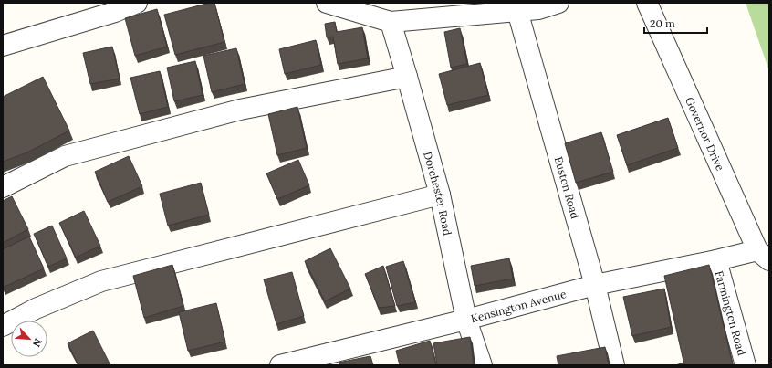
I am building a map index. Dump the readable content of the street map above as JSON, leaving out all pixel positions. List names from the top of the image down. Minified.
{"streets":{"street":["Governor Drive","Euston Road","Dorchester Road","Kensington Avenue","Farmington Road"]},"crossings":[["Governor Drive","Kensington Avenue"],["Euston Road","Kensington Avenue"],["Dorchester Road","Kensington Avenue"],["Kensington Avenue","Farmington Road"]],"scale_bar":"20 m","north":"bottom right"}
